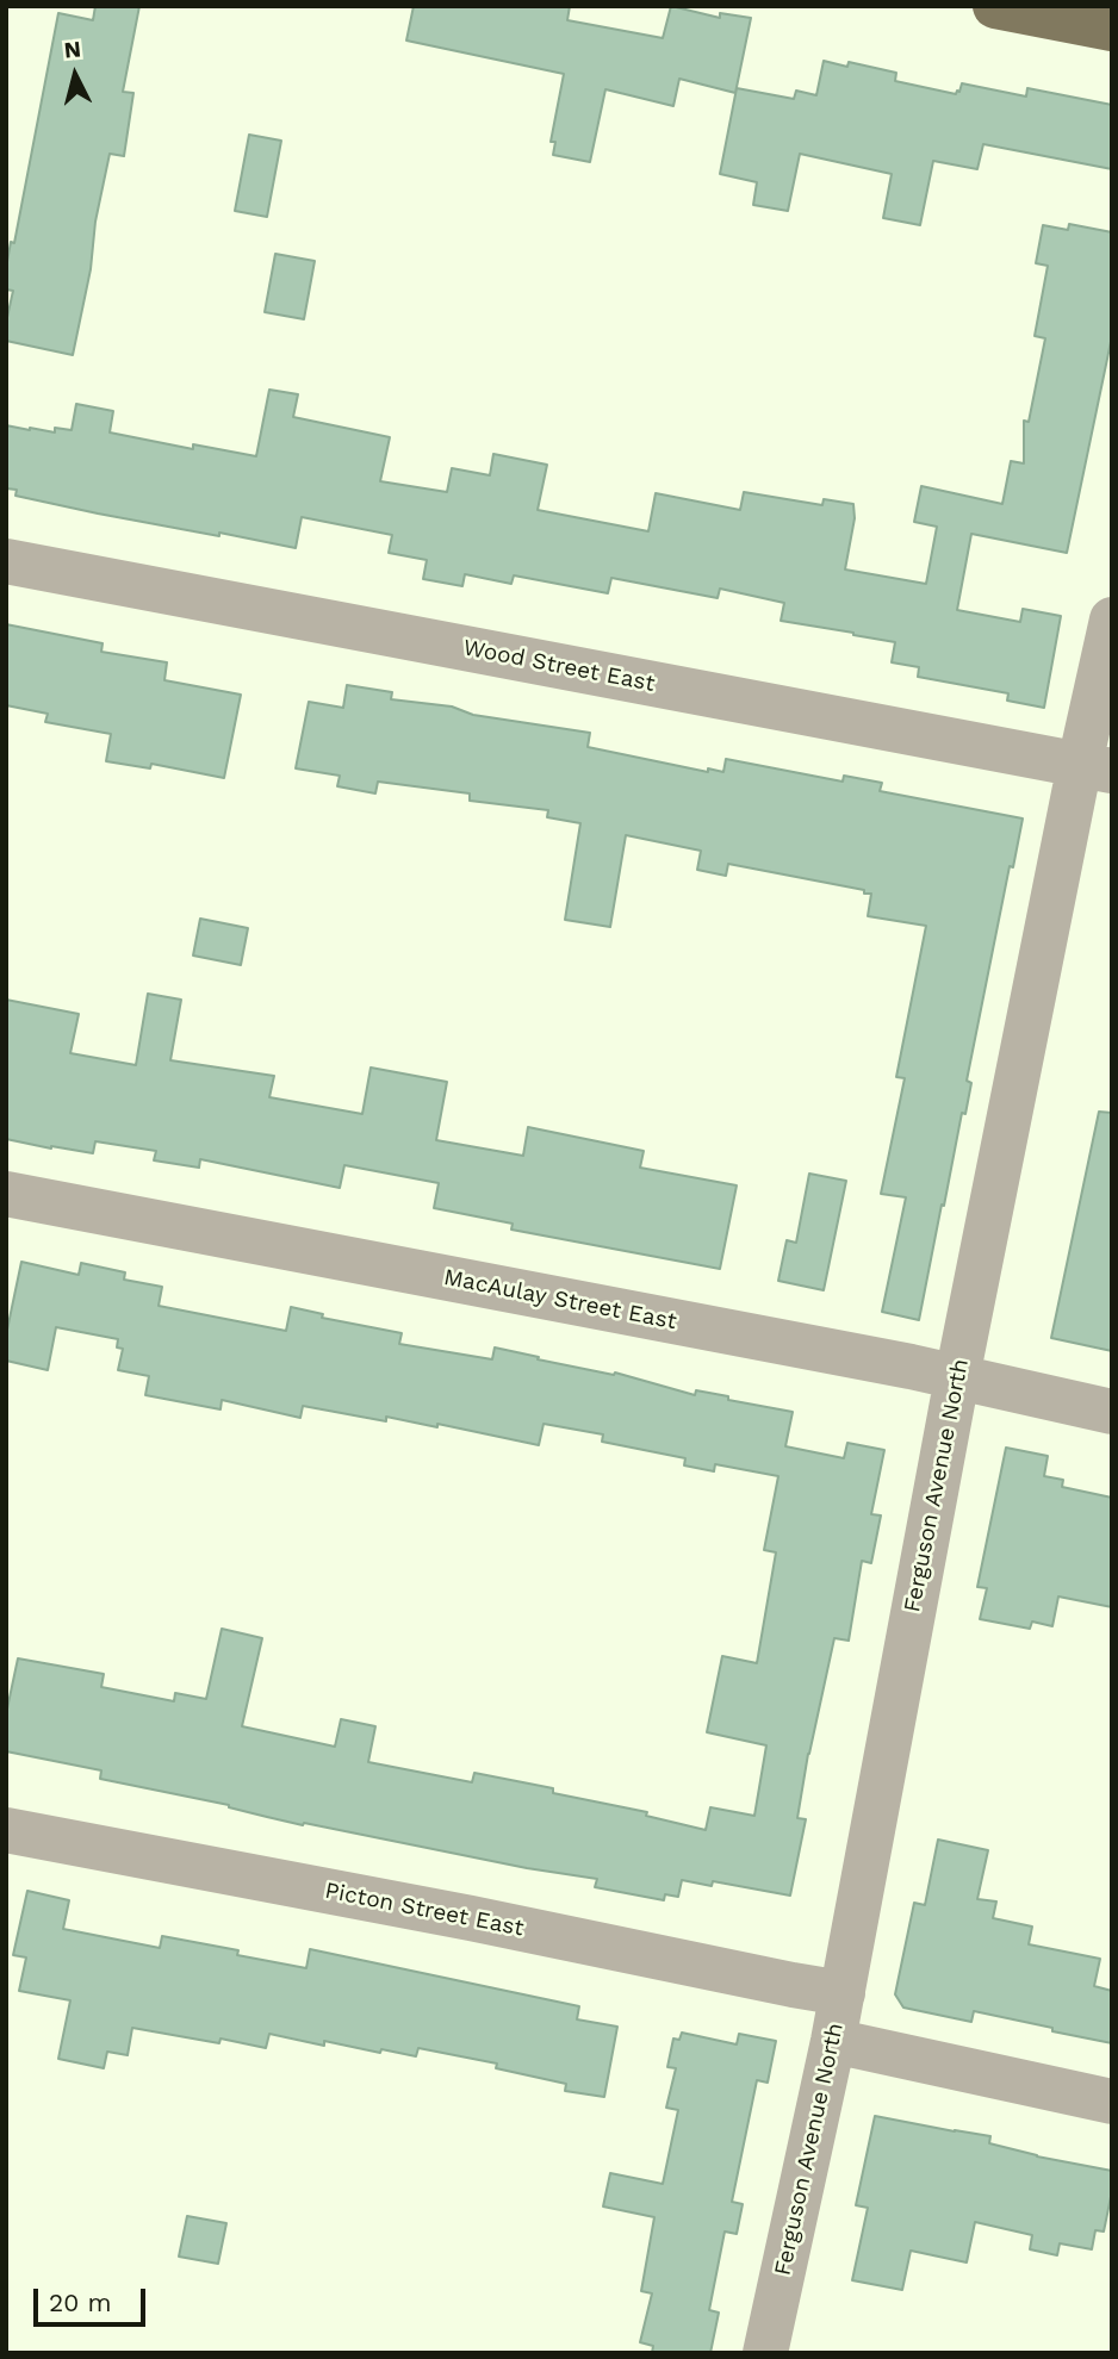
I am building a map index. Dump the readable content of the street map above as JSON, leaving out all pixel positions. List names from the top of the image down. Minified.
{"streets":{"street":["Wood Street East","MacAulay Street East","Ferguson Avenue North","Picton Street East"]},"crossings":[["Wood Street East","Ferguson Avenue North"],["MacAulay Street East","Ferguson Avenue North"],["Ferguson Avenue North","Picton Street East"]],"scale_bar":"20 m","north":"top"}
